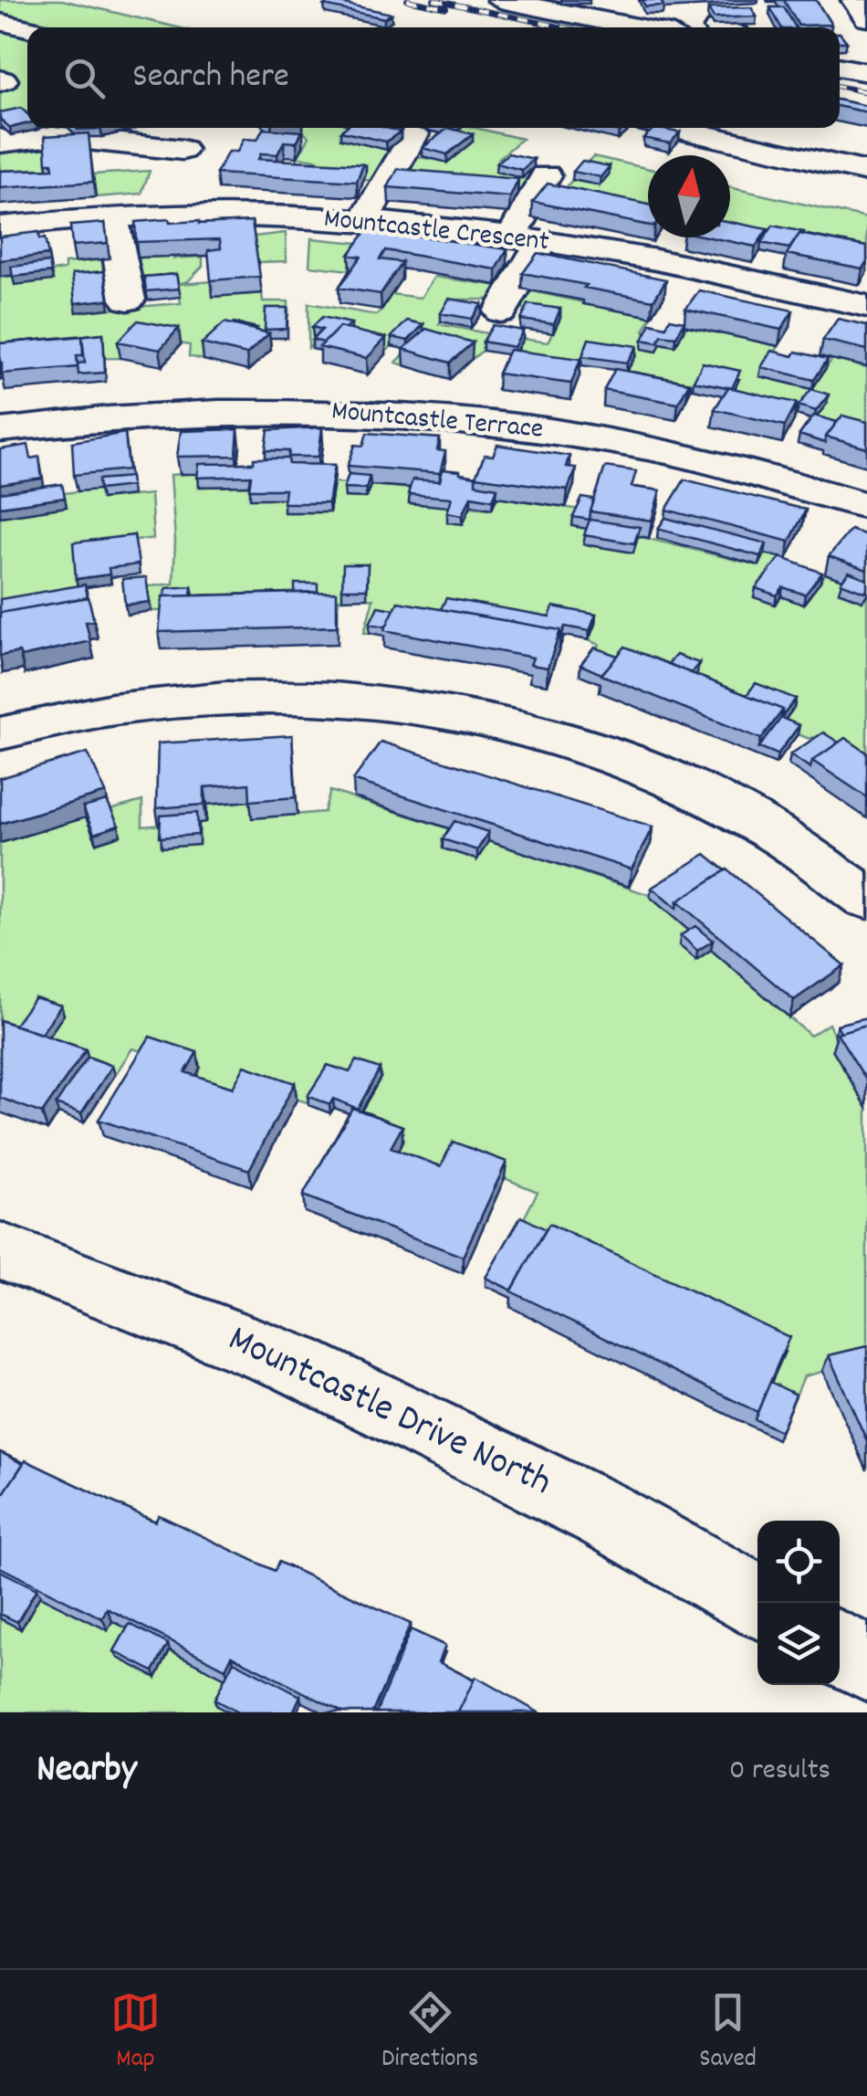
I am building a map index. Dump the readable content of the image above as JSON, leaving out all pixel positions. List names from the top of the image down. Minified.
{"streets":{"street":["Mountcastle Crescent","Mountcastle Terrace","Mountcastle Drive North"]},"north":"top","page":{"search":"Search here","heading":["Nearby","0 results"],"nav":["Map","Directions","Saved"]}}
